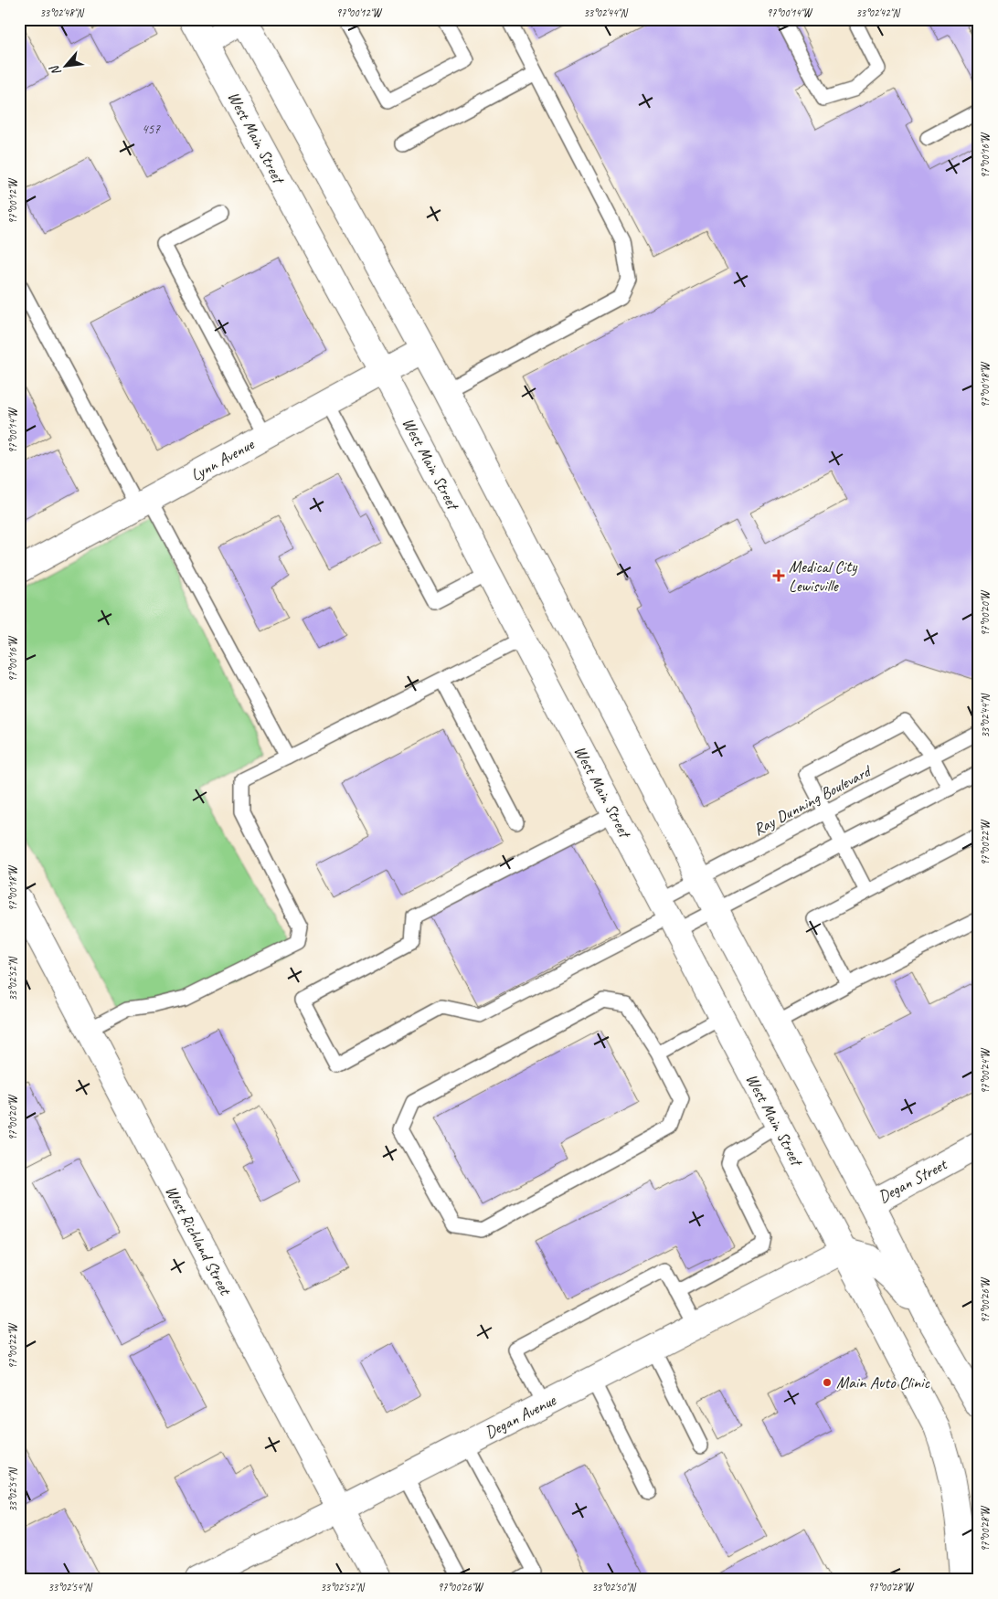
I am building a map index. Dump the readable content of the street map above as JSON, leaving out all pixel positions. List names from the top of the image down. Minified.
{"streets":{"main road":["West Main Street","Lynn Avenue","Degan Street","West Richland Street","Degan Avenue"],"lane":["Ray Dunning Boulevard"]},"crossings":[["West Main Street","Lynn Avenue"],["West Main Street","Ray Dunning Boulevard"],["West Main Street","Degan Avenue"],["West Richland Street","Degan Avenue"]],"places":{"health":["Medical City Lewisville"],"other":["Main Auto Clinic"]},"house_numbers":["457"],"north":"bottom left","coordinates":["33°02'48\"N","97°00'12\"W","33°02'44\"N","97°00'14\"W","33°02'42\"N","97°00'16\"W","97°00'18\"W","97°00'20\"W","97°00'22\"W","33°02'52\"N","97°00'24\"W","97°00'26\"W","33°02'54\"N","97°00'28\"W","33°02'50\"N"]}
